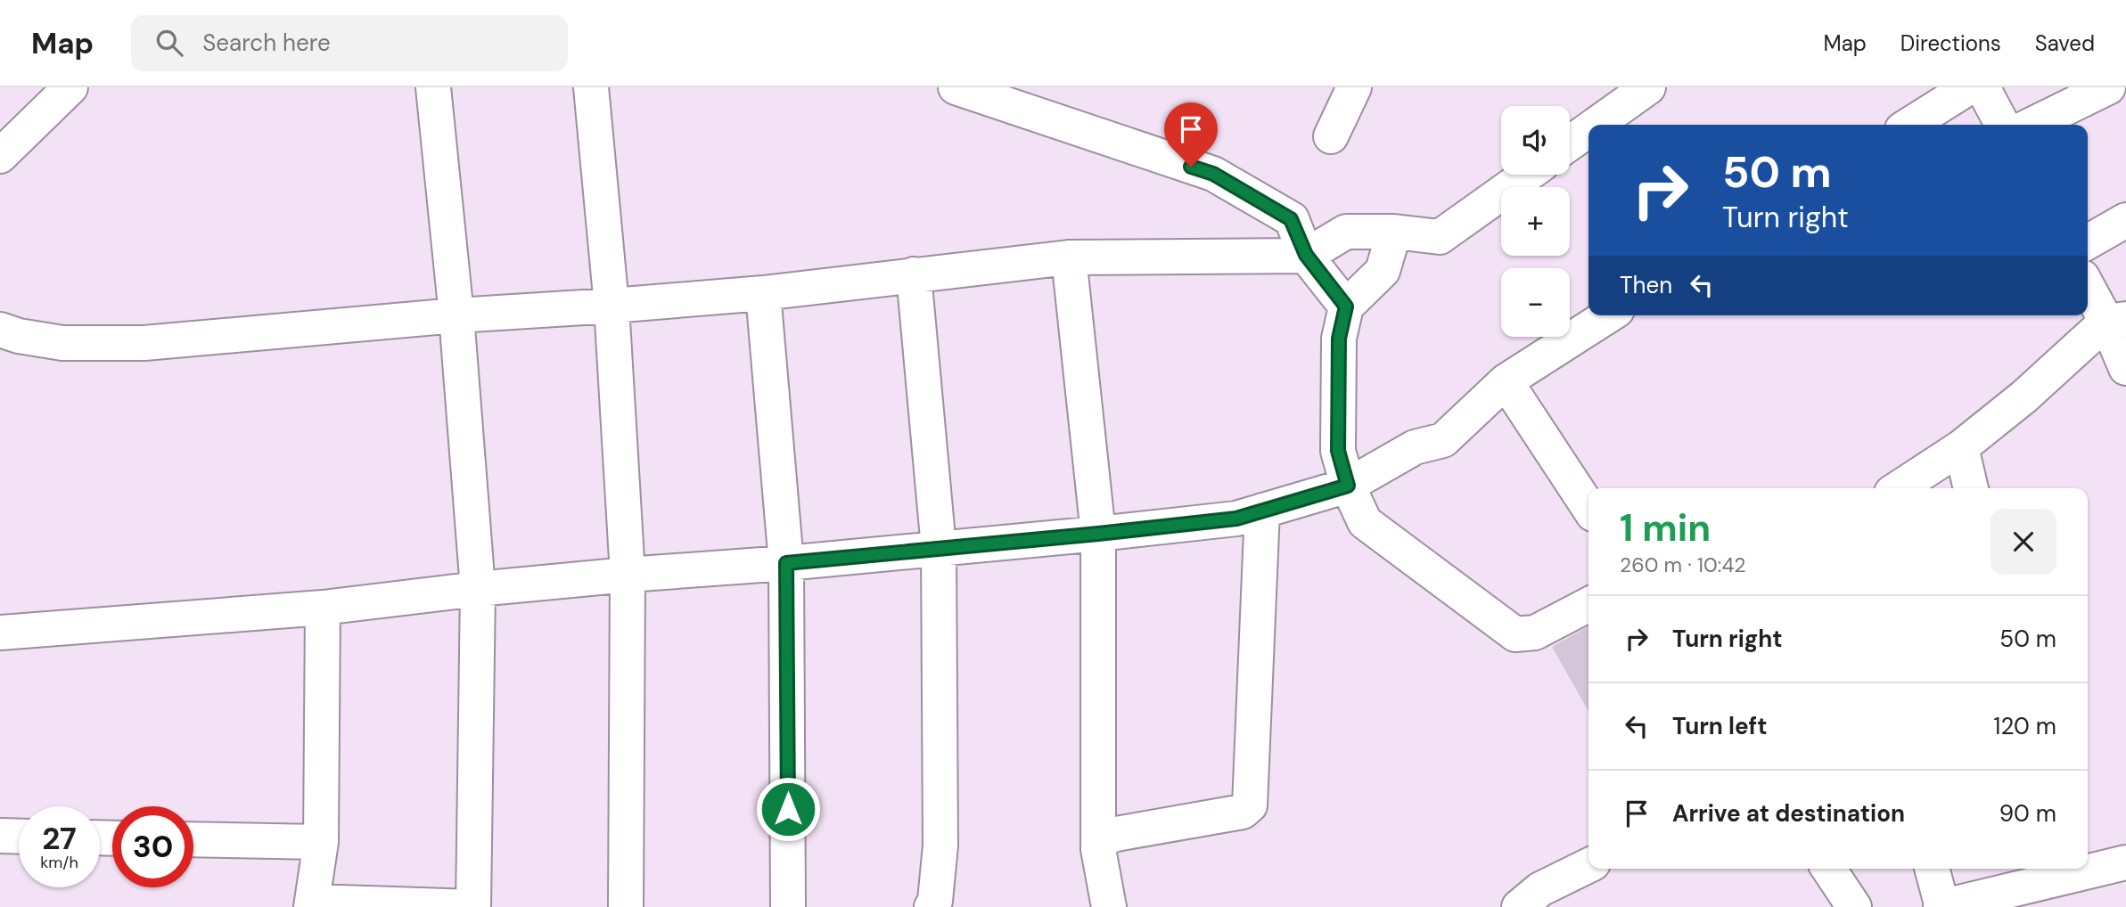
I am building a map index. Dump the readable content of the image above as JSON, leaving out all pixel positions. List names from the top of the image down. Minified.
{"page":{"header":"Map","search":"Search here","nav":["Map","Directions","Saved"],"map_buttons":["+","−"],"turn":["50 m","Turn right"],"then":"Then","heading":["1 min","260 m · 10:42"],"list":[{"name":"Turn right","value":"50 m"},{"name":"Turn left","value":"120 m"},{"name":"Arrive at destination","value":"90 m"}],"speed":"27 km/h","limit":"30"}}
